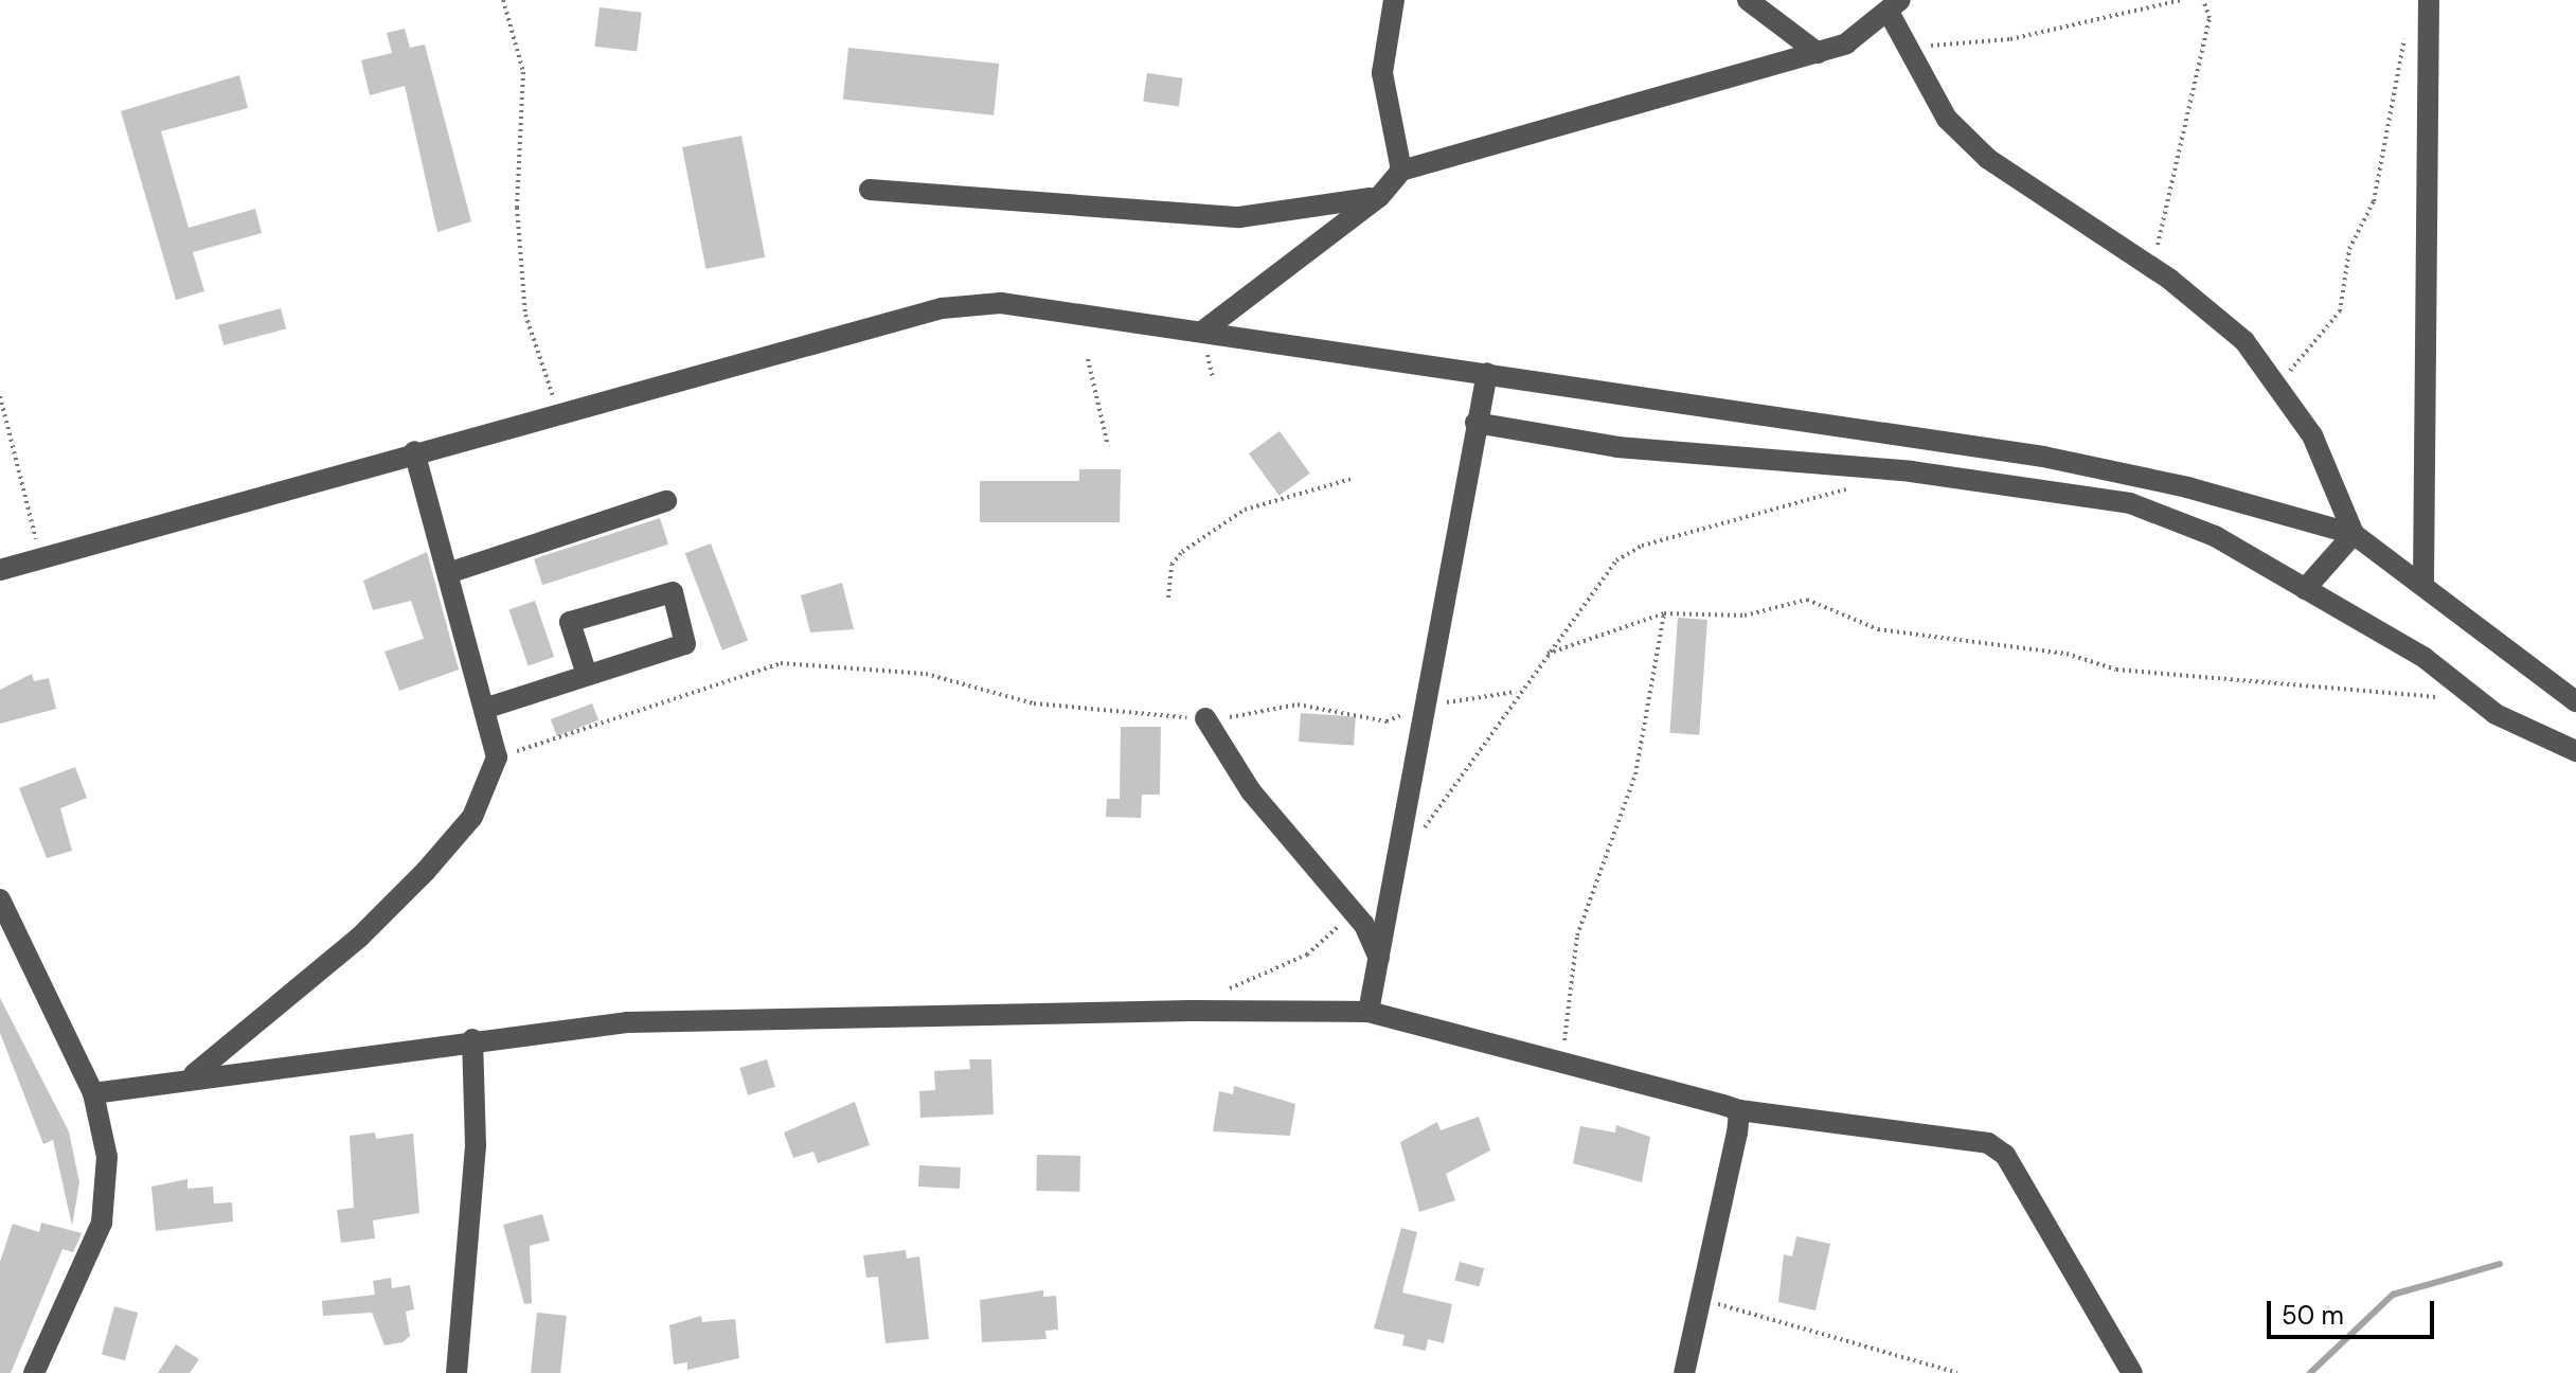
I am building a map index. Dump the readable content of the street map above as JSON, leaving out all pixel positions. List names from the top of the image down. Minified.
{"scale_bar":"50 m"}
